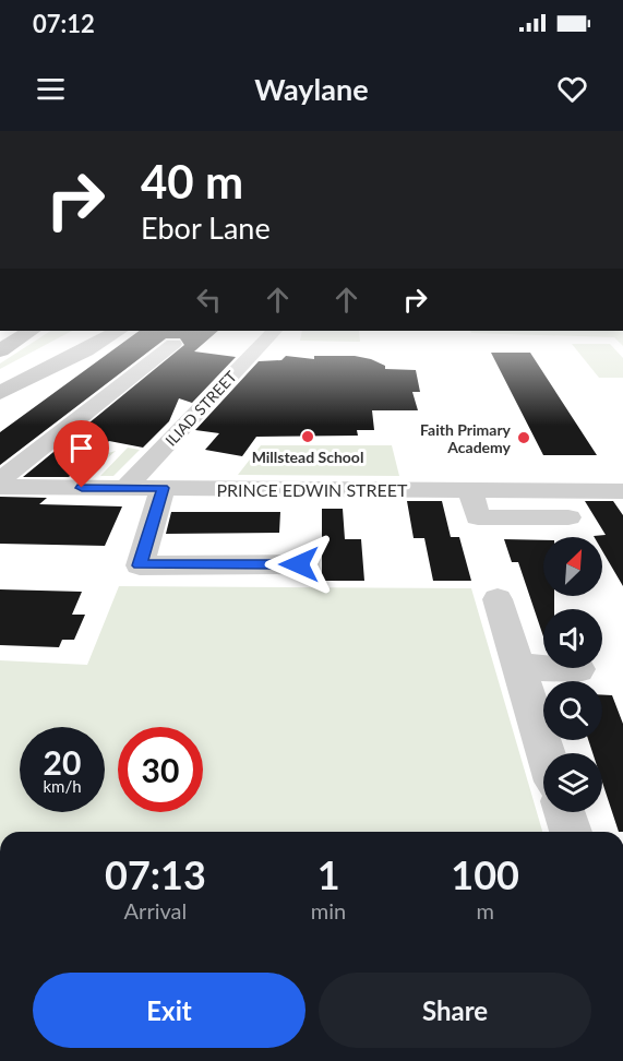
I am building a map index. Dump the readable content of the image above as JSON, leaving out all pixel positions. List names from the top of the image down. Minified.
{"streets":{"street":["ILIAD STREET","PRINCE EDWIN STREET"]},"crossings":[["ILIAD STREET","PRINCE EDWIN STREET"]],"places":["Millstead School","Faith Primary Academy"],"north":"top right","page":{"status":"07:12","header":"Waylane","turn":["40 m","Ebor Lane"],"speed":"20 km/h","limit":"30","eta":["07:13","Arrival","1","min","100","m"],"buttons":["Exit","Share"]}}
